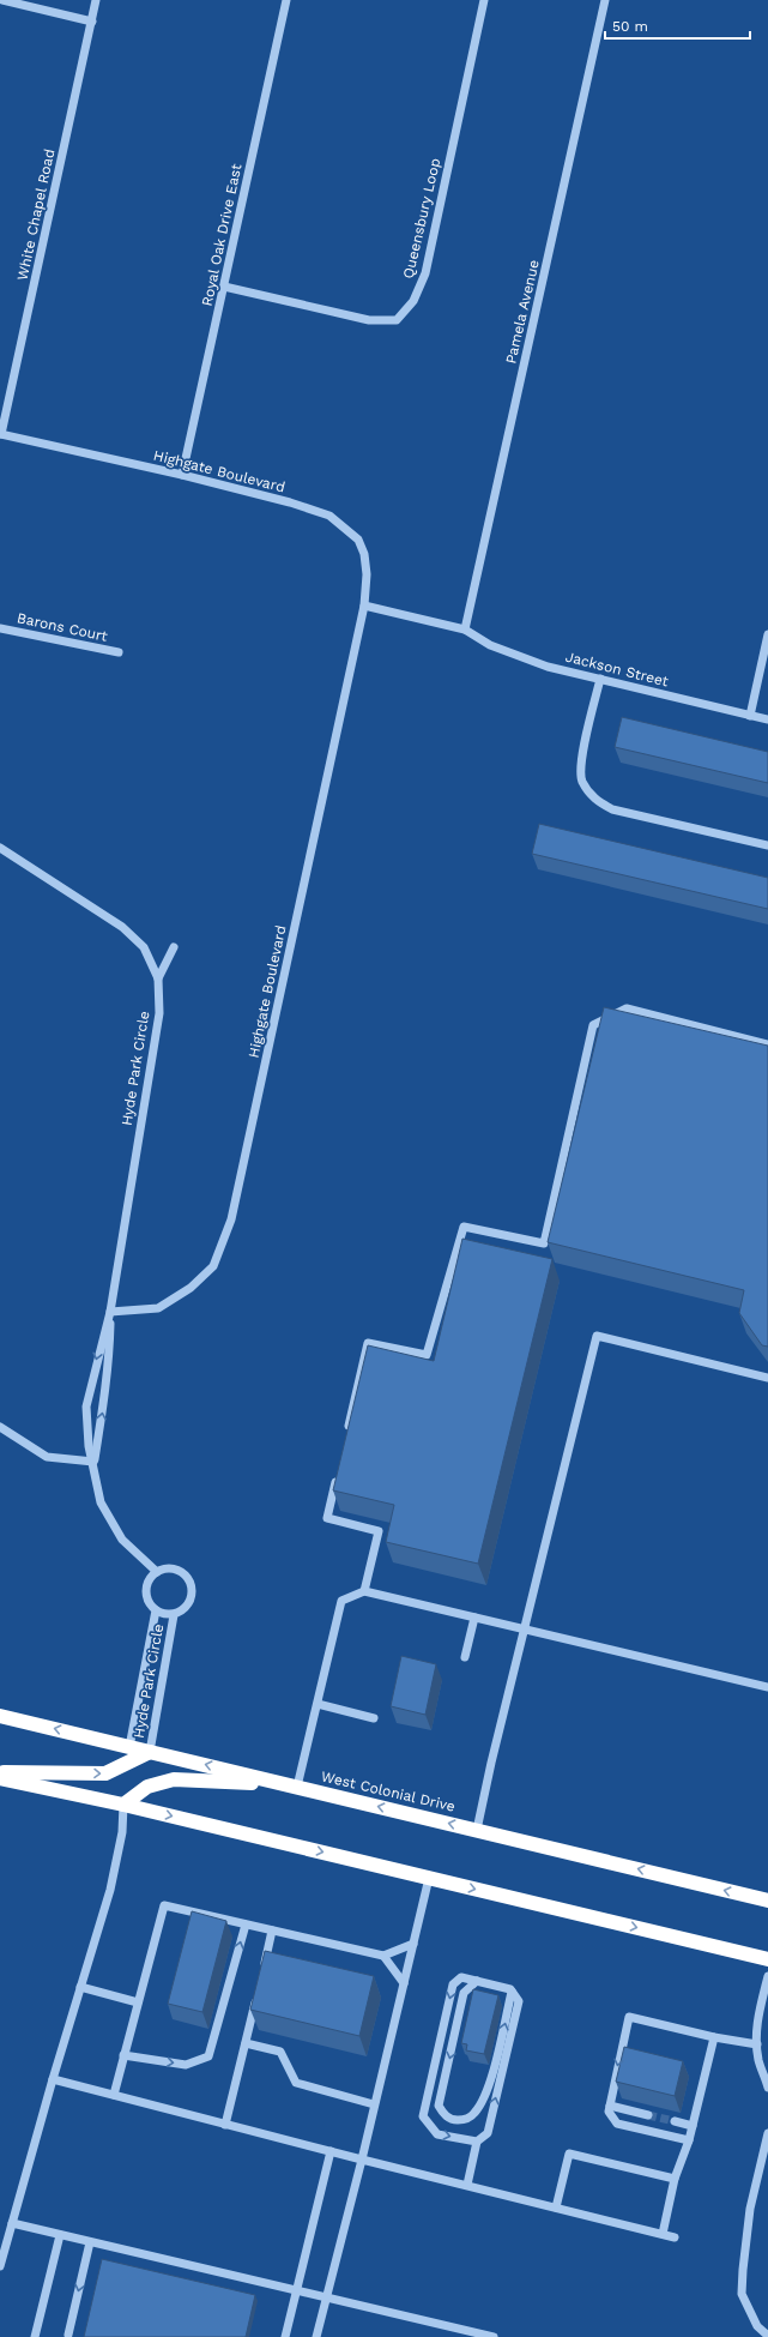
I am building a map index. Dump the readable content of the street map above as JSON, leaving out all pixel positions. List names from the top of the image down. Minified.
{"streets":{"highway":["West Colonial Drive"],"street":["White Chapel Road","Queensbury Loop","Royal Oak Drive East","Pamela Avenue","Highgate Boulevard","Barons Court","Jackson Street","Hyde Park Circle"]},"crossings":[["White Chapel Road","Highgate Boulevard"],["Queensbury Loop","Royal Oak Drive East"],["Royal Oak Drive East","Highgate Boulevard"],["Pamela Avenue","Jackson Street"],["Highgate Boulevard","Hyde Park Circle"],["Hyde Park Circle","West Colonial Drive"]],"scale_bar":"50 m"}
